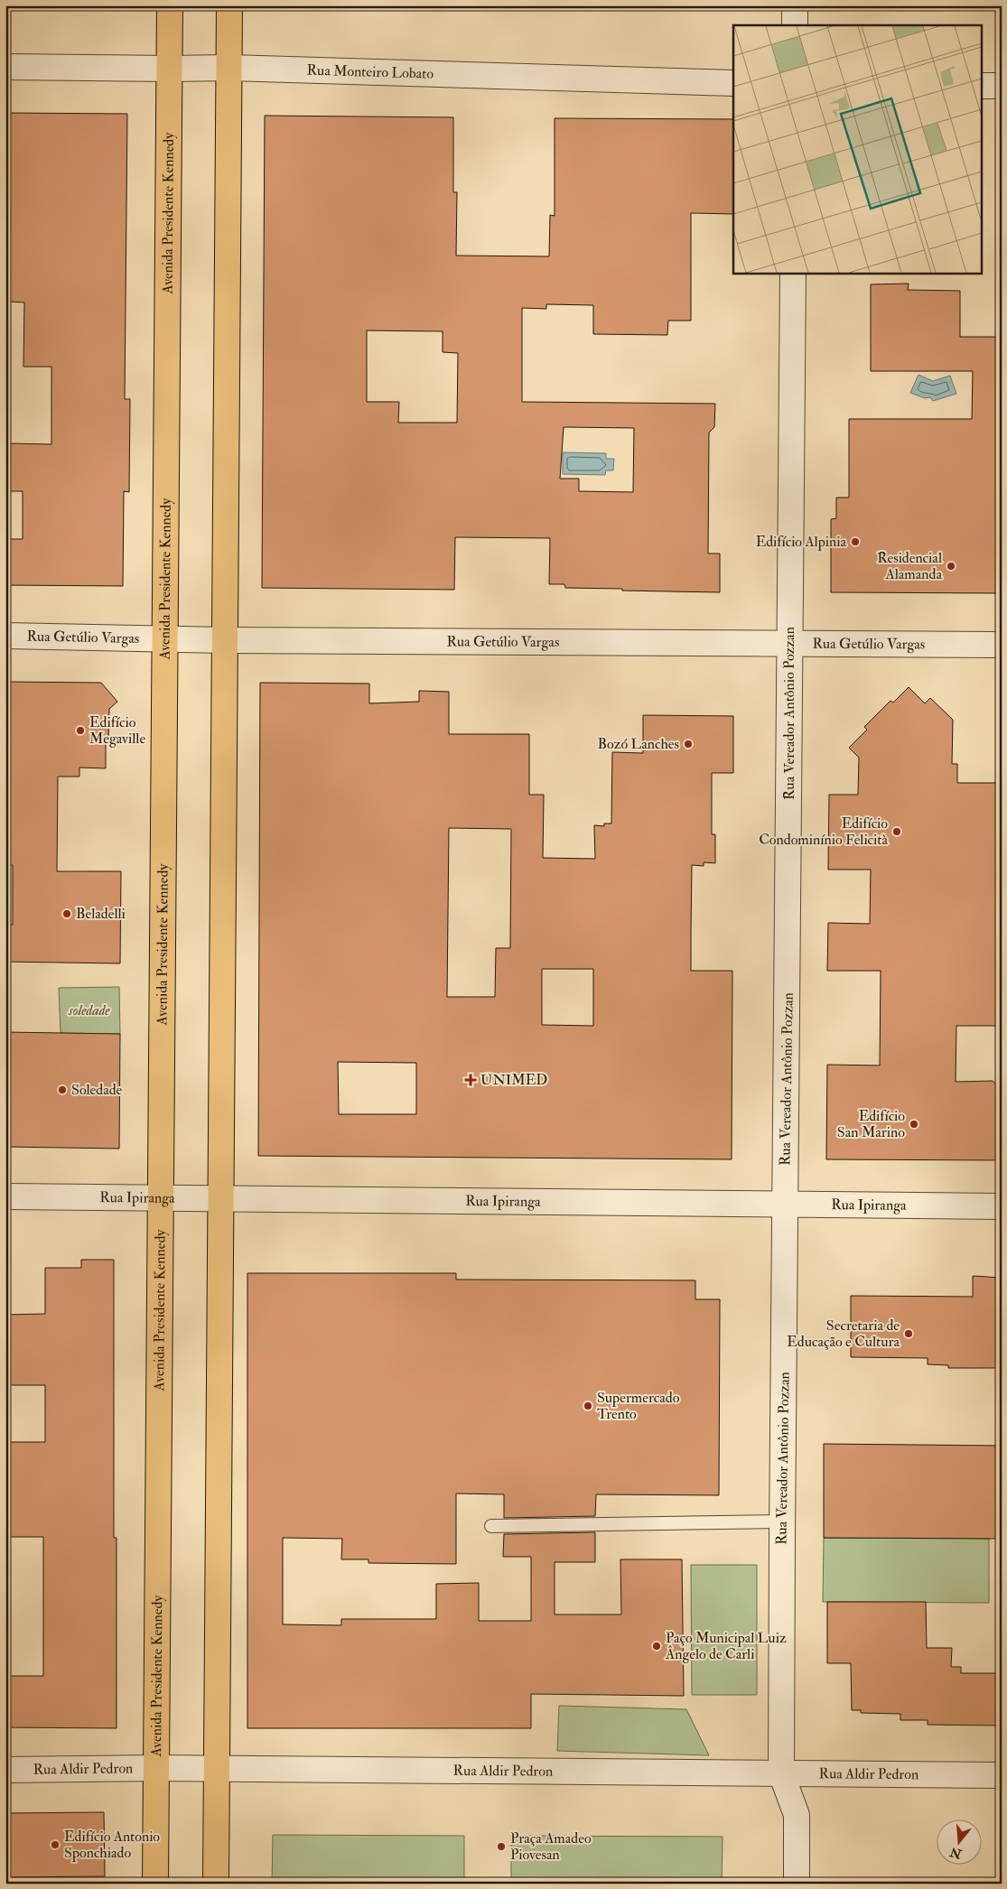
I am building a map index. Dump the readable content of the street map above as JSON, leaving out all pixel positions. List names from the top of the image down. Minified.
{"streets":{"main road":["Avenida Presidente Kennedy"],"street":["Rua Monteiro Lobato","Rua Getúlio Vargas","Rua Vereador Antônio Pozzan","Rua Ipiranga","Rua Aldir Pedron"]},"crossings":[["Rua Monteiro Lobato","Avenida Presidente Kennedy"],["Avenida Presidente Kennedy","Rua Getúlio Vargas"],["Avenida Presidente Kennedy","Rua Ipiranga"],["Avenida Presidente Kennedy","Rua Aldir Pedron"],["Rua Getúlio Vargas","Rua Vereador Antônio Pozzan"],["Rua Vereador Antônio Pozzan","Rua Ipiranga"],["Rua Vereador Antônio Pozzan","Rua Aldir Pedron"]],"parks":["soledade"],"places":{"other":["Edifício Alpinia","Residencial Alamanda","Edifício Megaville","Bozó Lanches","Edifício Condominínio Felicità","Beladelli","Soledade","Edifício San Marino","Secretaria de Educação e Cultura","Supermercado Trento","Paço Municipal Luiz Ângelo de Carli","Edifício Antonio Sponchiado","Praça Amadeo Piovesan"],"health":["UNIMED"]},"north":"bottom"}
